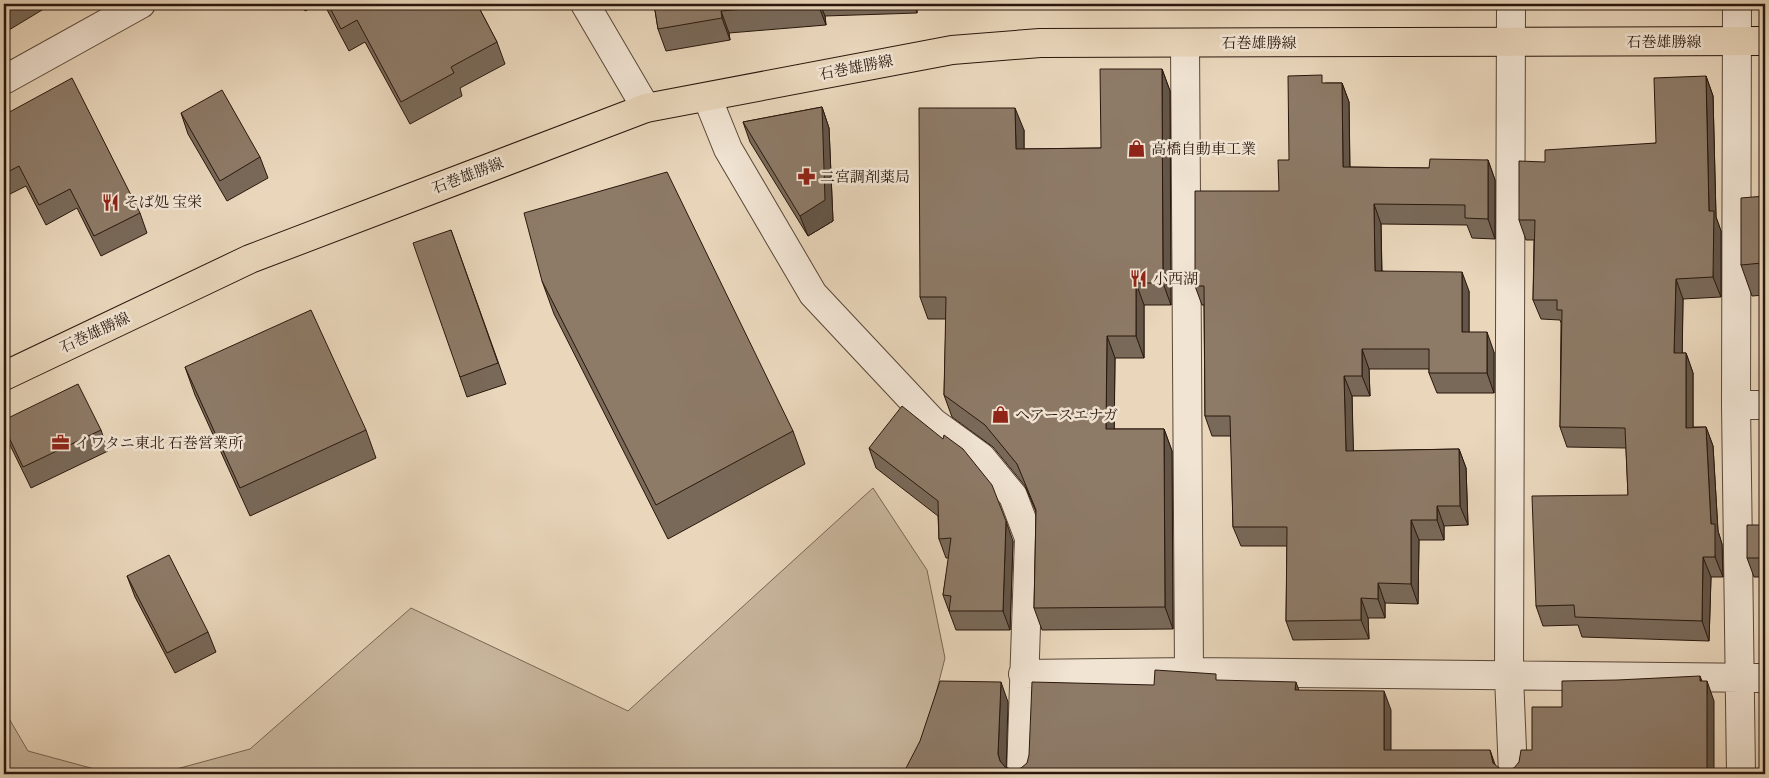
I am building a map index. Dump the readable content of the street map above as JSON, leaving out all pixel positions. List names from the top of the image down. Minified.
{"streets":{"main road":["石巻雄勝線"]},"places":{"shop":["高橋自動車工業","ヘアースエナガ"],"pharmacy":["二宮調剤薬局"],"restaurant":["そば処 宝栄","小西湖"],"office":["イワタニ東北 石巻営業所"]}}
